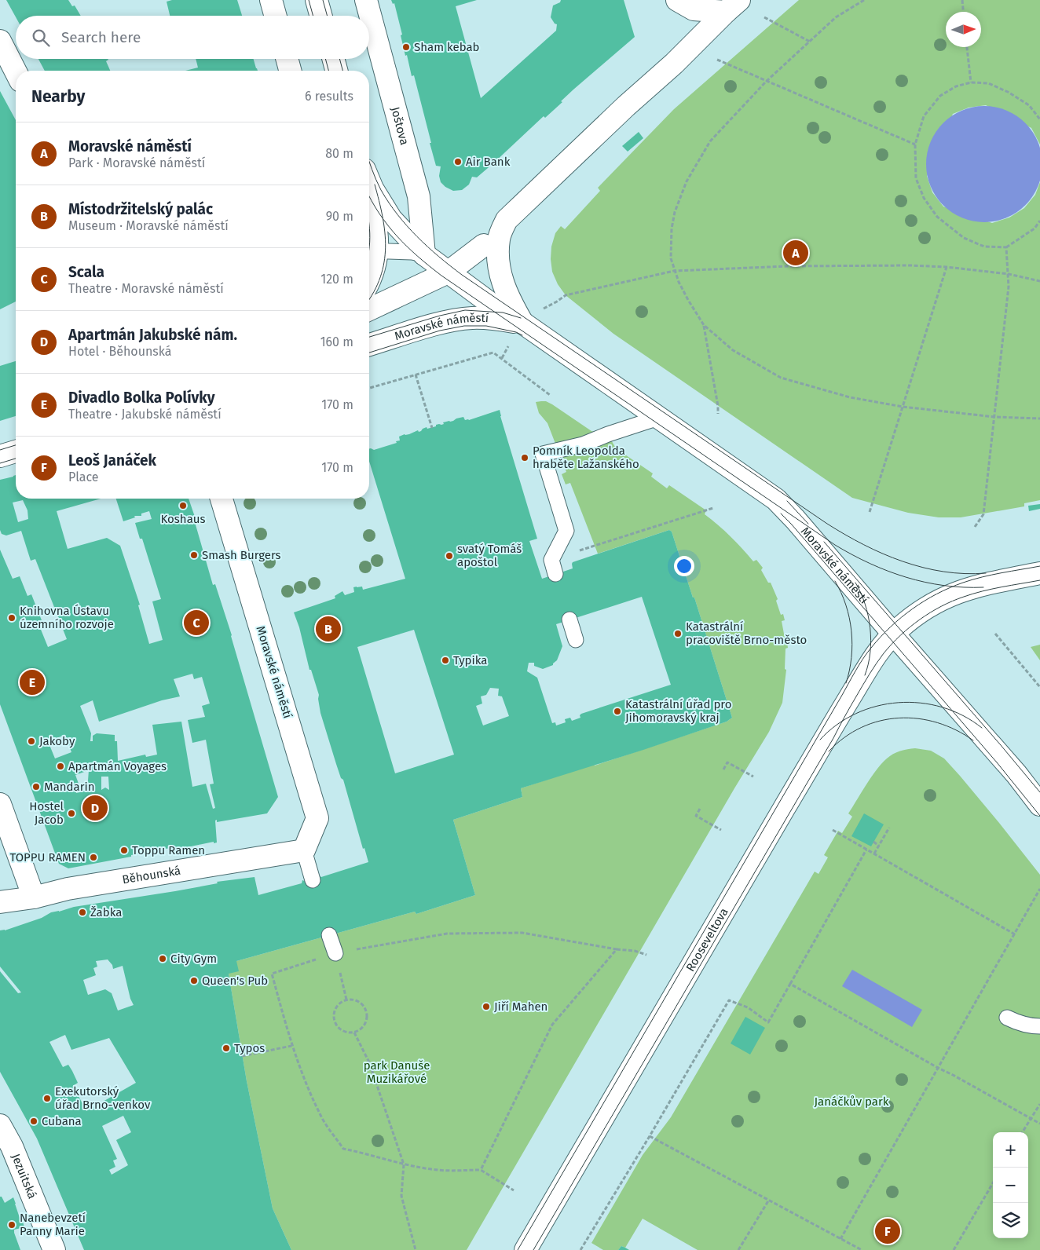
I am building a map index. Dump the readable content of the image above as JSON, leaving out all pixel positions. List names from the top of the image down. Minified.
{"streets":{"street":["Joštova","Moravské náměstí","Běhounská","Rooseveltova","Jezuitská"]},"crossings":[["Moravské náměstí","Běhounská"],["Moravské náměstí","Rooseveltova"]],"parks":["park Danuše Muzikářové","Janáčkův park"],"places":["Sham kebab","Air Bank","Pomník Leopolda hraběte Lažanského","Koshaus","Smash Burgers","svatý Tomáš apoštol","Knihovna Ústavu územního rozvoje","Katastrální pracoviště Brno-město","Typika","Katastrální úřad pro Jihomoravský kraj","Jakoby","Apartmán Voyages","Mandarin","Hostel Jacob","Toppu Ramen","TOPPU RAMEN","Žabka","City Gym","Queen's Pub","Jiří Mahen","Typos","Exekutorský úřad Brno-venkov","Cubana","Nanebevzetí Panny Marie"],"north":"right","page":{"search":"Search here","heading":["Nearby","6 results"],"list":[{"mark":"A","name":"Moravské náměstí","note":"Park · Moravské náměstí","value":"80 m"},{"mark":"B","name":"Místodržitelský palác","note":"Museum · Moravské náměstí","value":"90 m"},{"mark":"C","name":"Scala","note":"Theatre · Moravské náměstí","value":"120 m"},{"mark":"D","name":"Apartmán Jakubské nám.","note":"Hotel · Běhounská","value":"160 m"},{"mark":"E","name":"Divadlo Bolka Polívky","note":"Theatre · Jakubské náměstí","value":"170 m"},{"mark":"F","name":"Leoš Janáček","note":"Place","value":"170 m"}],"pins":["A","C","B","E","D","F"],"map_buttons":["+","−"]}}
